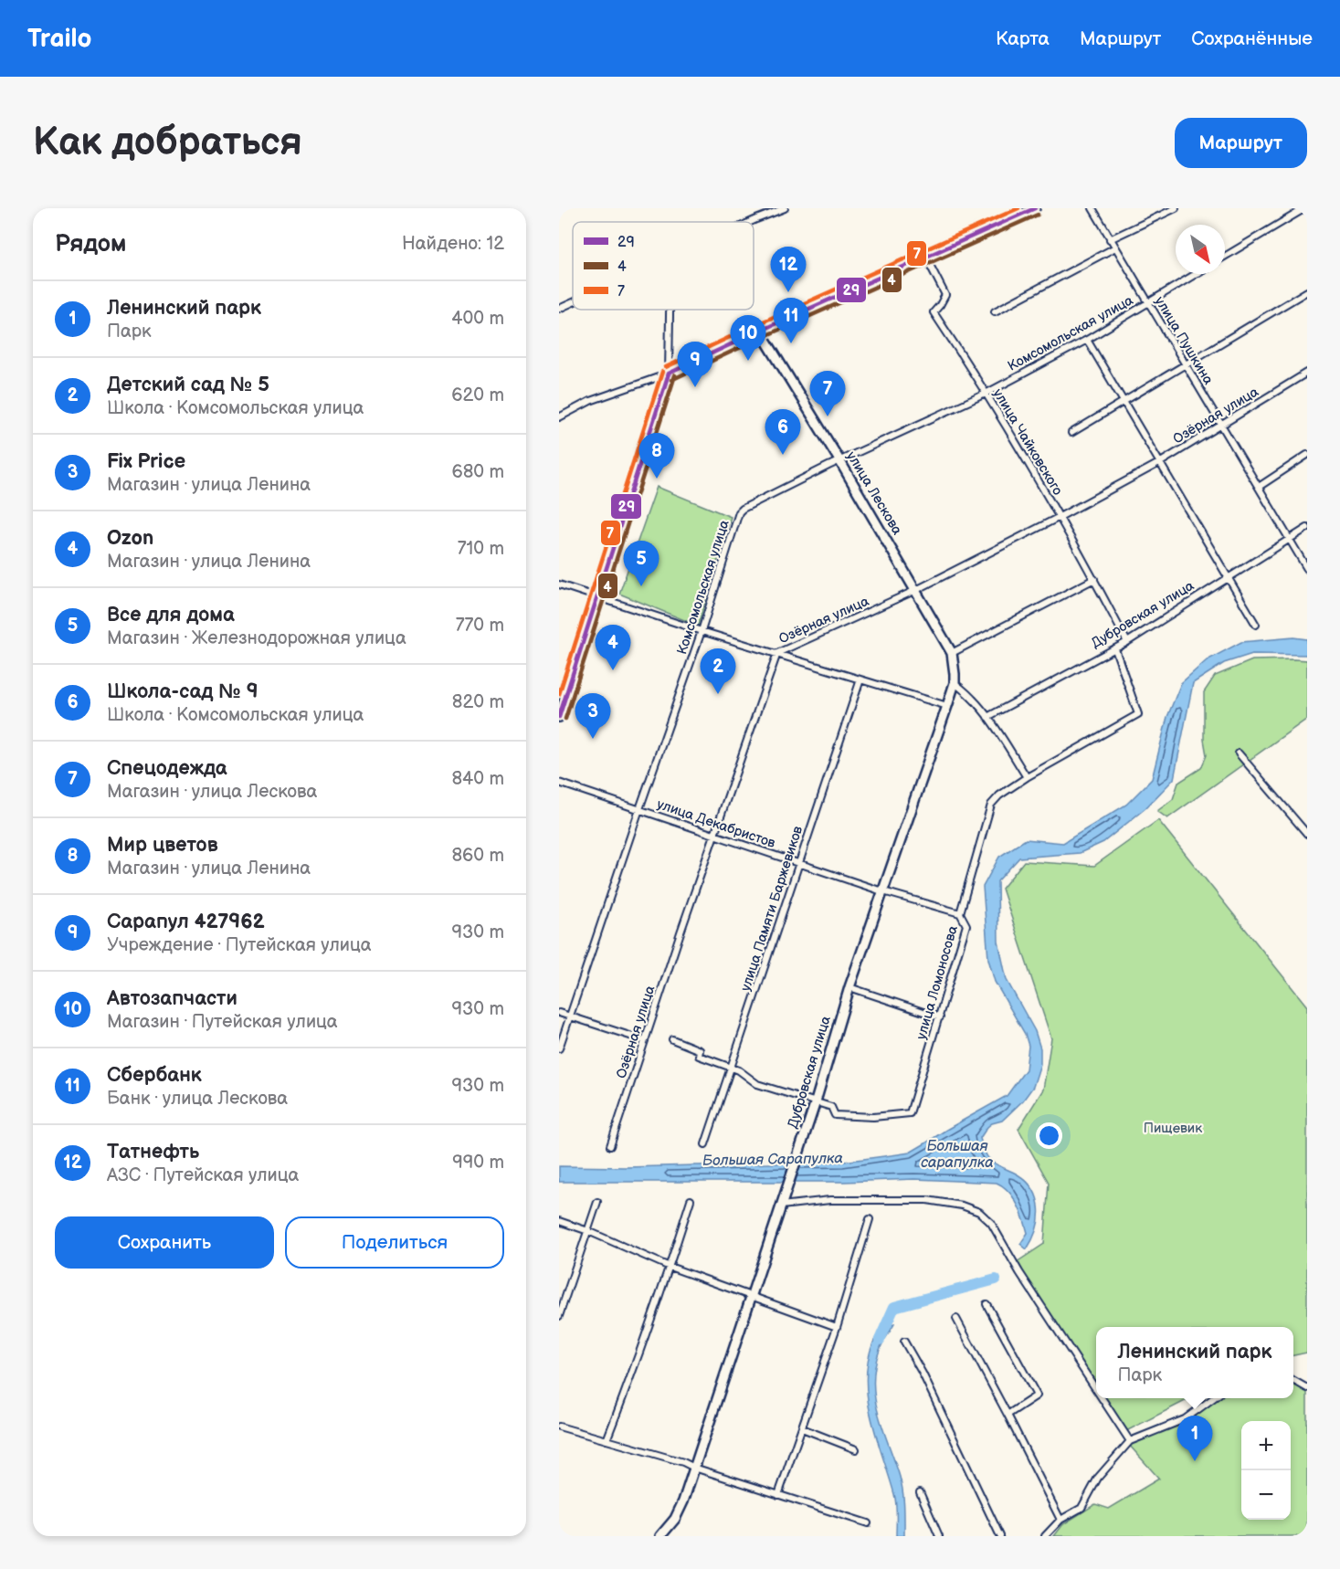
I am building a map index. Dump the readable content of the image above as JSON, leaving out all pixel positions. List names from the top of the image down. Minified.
{"streets":{"street":["Комсомольская улица","улица Пушкина","Озёрная улица","улица Чайковского","улица Лескова","Дубровская улица","улица Декабристов","улица Памяти Баржевиков","улица Ломоносова"]},"crossings":[["Комсомольская улица","улица Пушкина"],["Комсомольская улица","улица Чайковского"],["Комсомольская улица","улица Лескова"],["Комсомольская улица","улица Декабристов"],["улица Пушкина","Озёрная улица"],["улица Пушкина","Дубровская улица"],["Озёрная улица","улица Чайковского"],["Озёрная улица","улица Лескова"],["Озёрная улица","улица Декабристов"],["улица Чайковского","Дубровская улица"],["улица Лескова","Дубровская улица"],["Дубровская улица","улица Декабристов"],["Дубровская улица","улица Ломоносова"],["улица Декабристов","улица Памяти Баржевиков"],["улица Декабристов","улица Ломоносова"]],"water":["Большая сарапулка","Большая Сарапулка"],"parks":["Пищевик"],"lines":["transit line 29","transit line 7","transit line 4"],"legend":["29","4","7"],"north":"bottom right","page":{"header":"Trailo","nav":["Карта","Маршрут","Сохранённые"],"buttons":["Маршрут",["Сохранить","Поделиться"]],"title":"Как добраться","heading":["Рядом","Найдено: 12"],"pins":["12","11","10","9","7","6","8","5","4","2","3","1"],"list":[{"mark":"1","name":"Ленинский парк","note":"Парк","value":"400 m"},{"mark":"2","name":"Детский сад № 5","note":"Школа · Комсомольская улица","value":"620 m"},{"mark":"3","name":"Fix Price","note":"Магазин · улица Ленина","value":"680 m"},{"mark":"4","name":"Ozon","note":"Магазин · улица Ленина","value":"710 m"},{"mark":"5","name":"Все для дома","note":"Магазин · Железнодорожная улица","value":"770 m"},{"mark":"6","name":"Школа-сад № 9","note":"Школа · Комсомольская улица","value":"820 m"},{"mark":"7","name":"Спецодежда","note":"Магазин · улица Лескова","value":"840 m"},{"mark":"8","name":"Мир цветов","note":"Магазин · улица Ленина","value":"860 m"},{"mark":"9","name":"Сарапул 427962","note":"Учреждение · Путейская улица","value":"930 m"},{"mark":"10","name":"Автозапчасти","note":"Магазин · Путейская улица","value":"930 m"},{"mark":"11","name":"Сбербанк","note":"Банк · улица Лескова","value":"930 m"},{"mark":"12","name":"Татнефть","note":"АЗС · Путейская улица","value":"990 m"}],"popup":["Ленинский парк","Парк"],"map_buttons":["+","−"]}}
